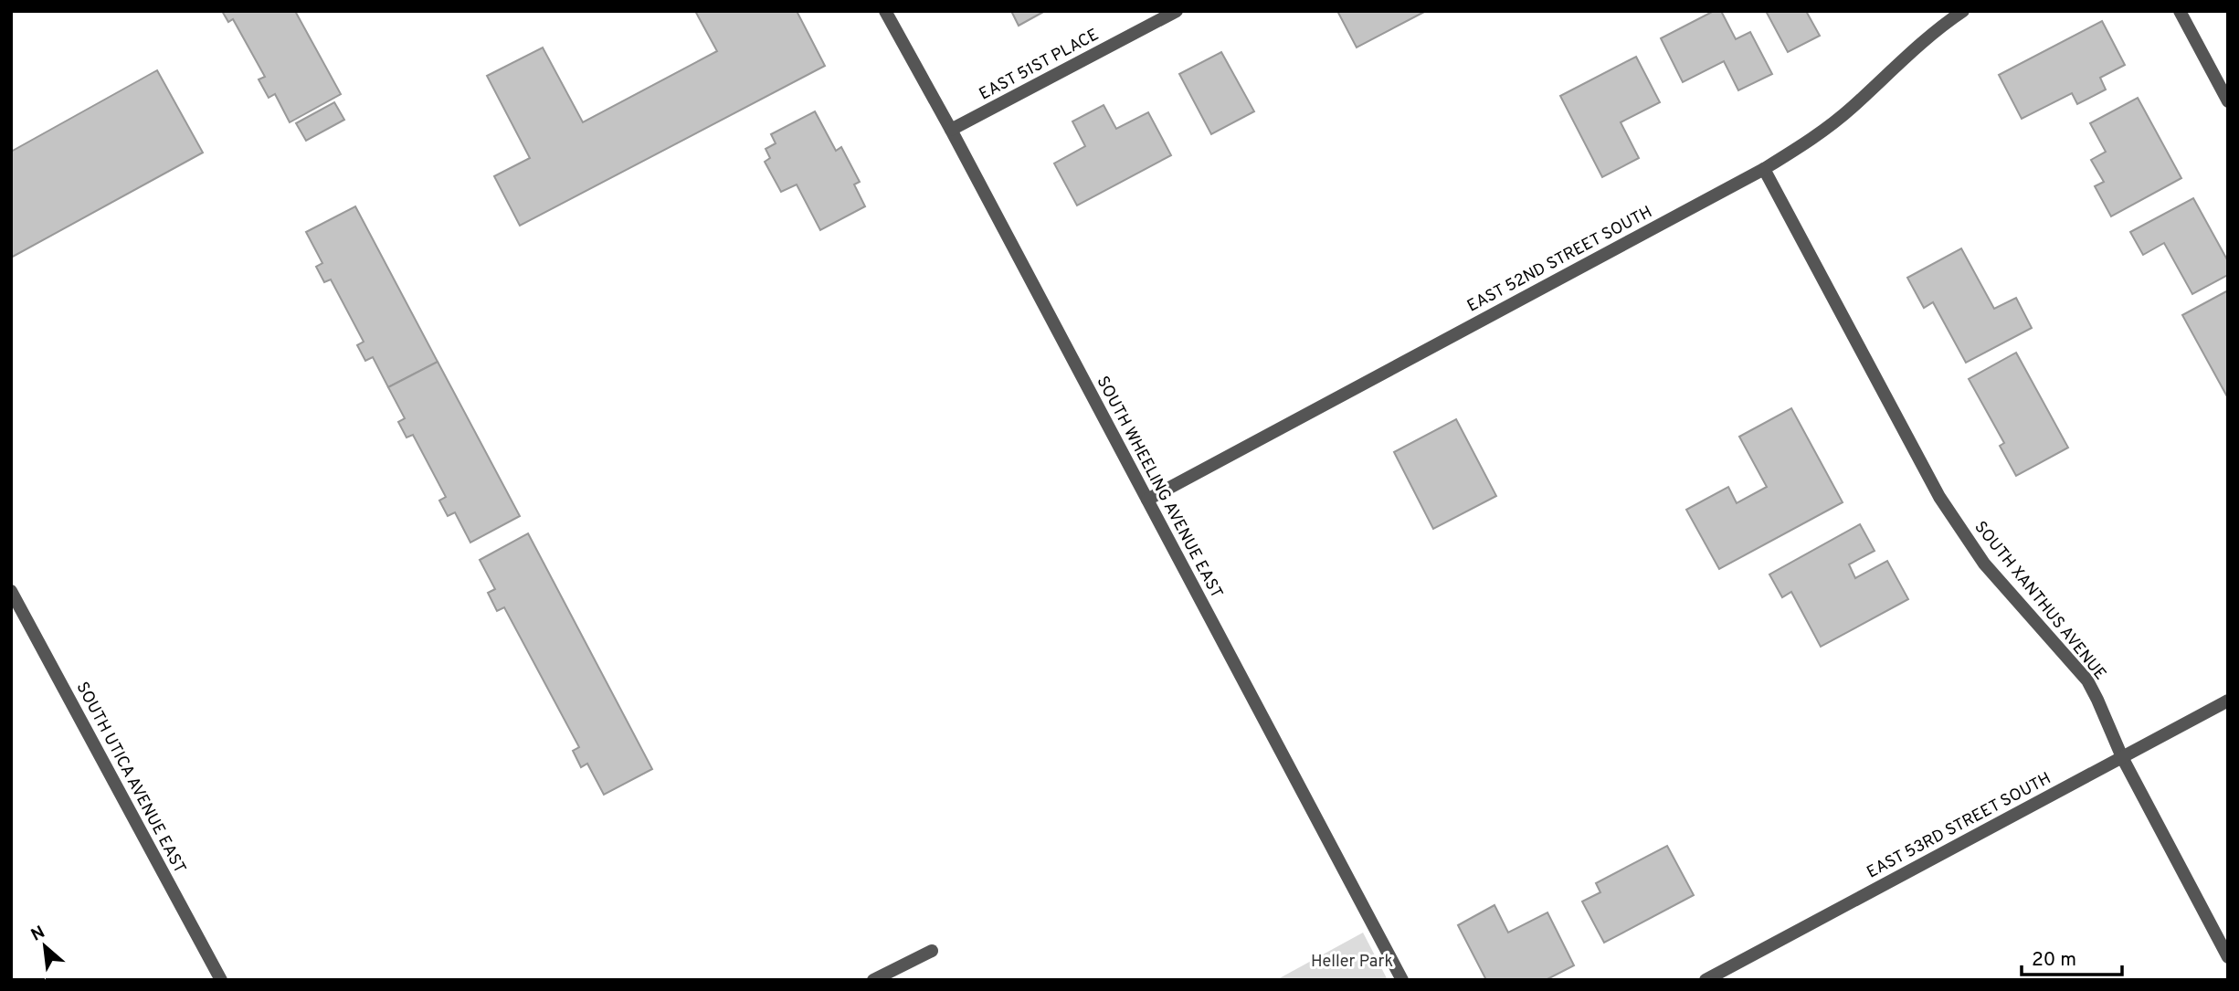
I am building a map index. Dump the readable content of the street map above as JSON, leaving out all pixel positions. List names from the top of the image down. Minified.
{"streets":{"street":["EAST 51ST PLACE","EAST 52ND STREET SOUTH","SOUTH WHEELING AVENUE EAST","SOUTH XANTHUS AVENUE","SOUTH UTICA AVENUE EAST","EAST 53RD STREET SOUTH"]},"crossings":[["EAST 51ST PLACE","SOUTH WHEELING AVENUE EAST"],["EAST 52ND STREET SOUTH","SOUTH WHEELING AVENUE EAST"],["EAST 52ND STREET SOUTH","SOUTH XANTHUS AVENUE"],["SOUTH XANTHUS AVENUE","EAST 53RD STREET SOUTH"]],"parks":["Heller Park"],"scale_bar":"20 m","north":"top left"}
